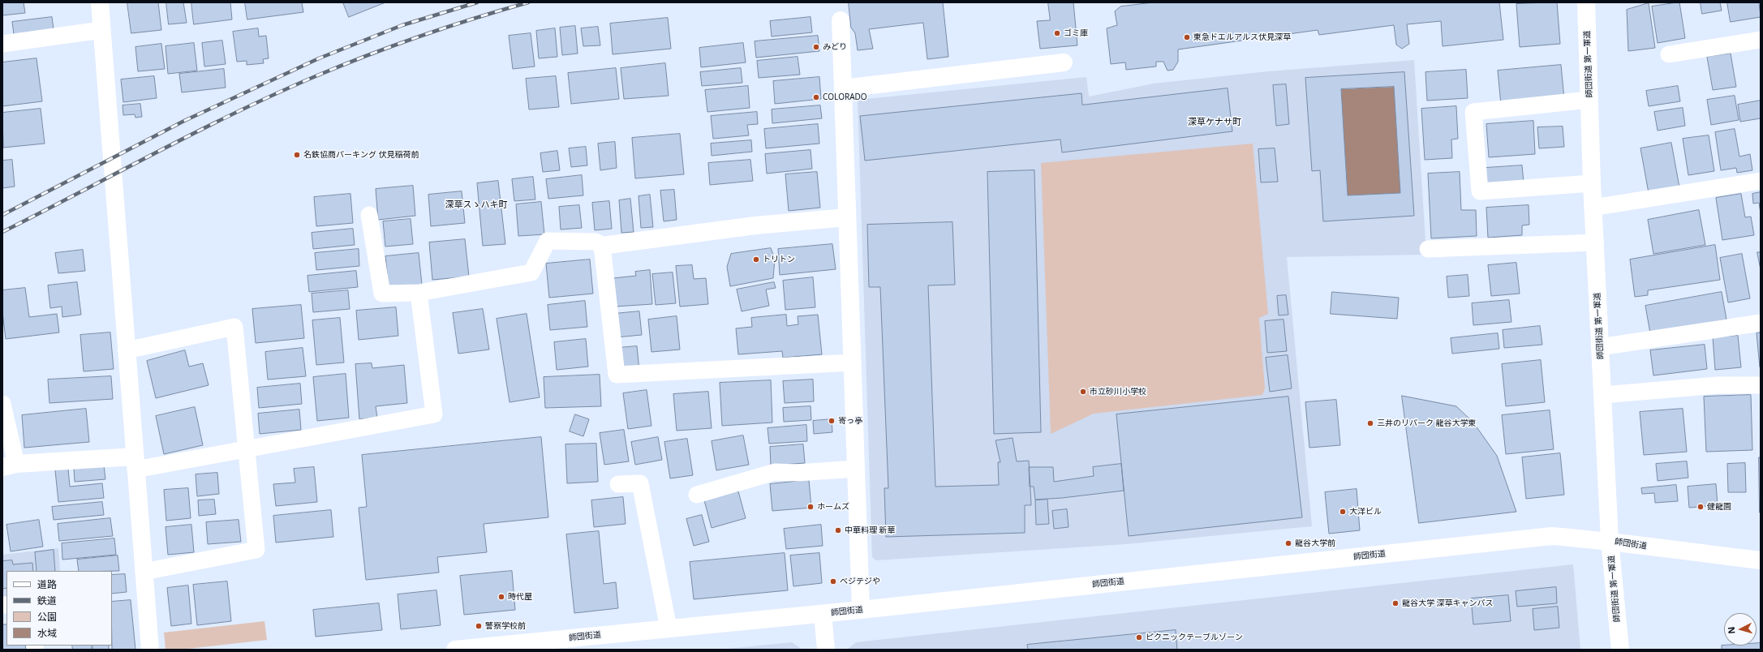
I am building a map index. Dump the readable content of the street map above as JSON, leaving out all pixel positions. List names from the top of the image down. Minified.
{"streets":{"street":["師団街道 第一軍道","師団街道"]},"crossings":[["師団街道 第一軍道","師団街道"]],"districts":["深草ケナサ町","深草スゝハキ町"],"places":["ゴミ庫","東急ドエルアルス伏見深草","みどり","COLORADO","名鉄協商パーキング 伏見稲荷前","トリトン","市立砂川小学校","寄っ亭","三井のリパーク 龍谷大学東","ホームズ","健龍園","大洋ビル","中華料理 新華","龍谷大学前","ベジテジや","時代屋","龍谷大学 深草キャンパス","警察学校前","ピクニックテーブルゾーン"],"legend":["道路","鉄道","公園","水域"],"north":"left"}
